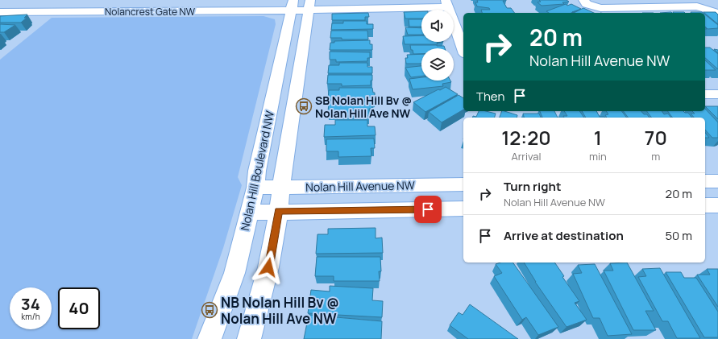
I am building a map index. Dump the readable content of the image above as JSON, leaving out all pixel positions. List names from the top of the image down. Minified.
{"streets":{"street":["Nolancrest Gate NW","Nolan Hill Boulevard NW","Nolan Hill Avenue NW"]},"crossings":[["Nolancrest Gate NW","Nolan Hill Boulevard NW"],["Nolan Hill Boulevard NW","Nolan Hill Avenue NW"]],"places":{"bus stop":["SB Nolan Hill Bv @ Nolan Hill Ave NW","NB Nolan Hill Bv @ Nolan Hill Ave NW"]},"page":{"turn":["20 m","Nolan Hill Avenue NW"],"then":"Then","eta":["12:20","Arrival","1","min","70","m"],"list":[{"name":"Turn right","note":"Nolan Hill Avenue NW","value":"20 m"},{"name":"Arrive at destination","value":"50 m"}],"speed":"34 km/h","limit":"40"}}
